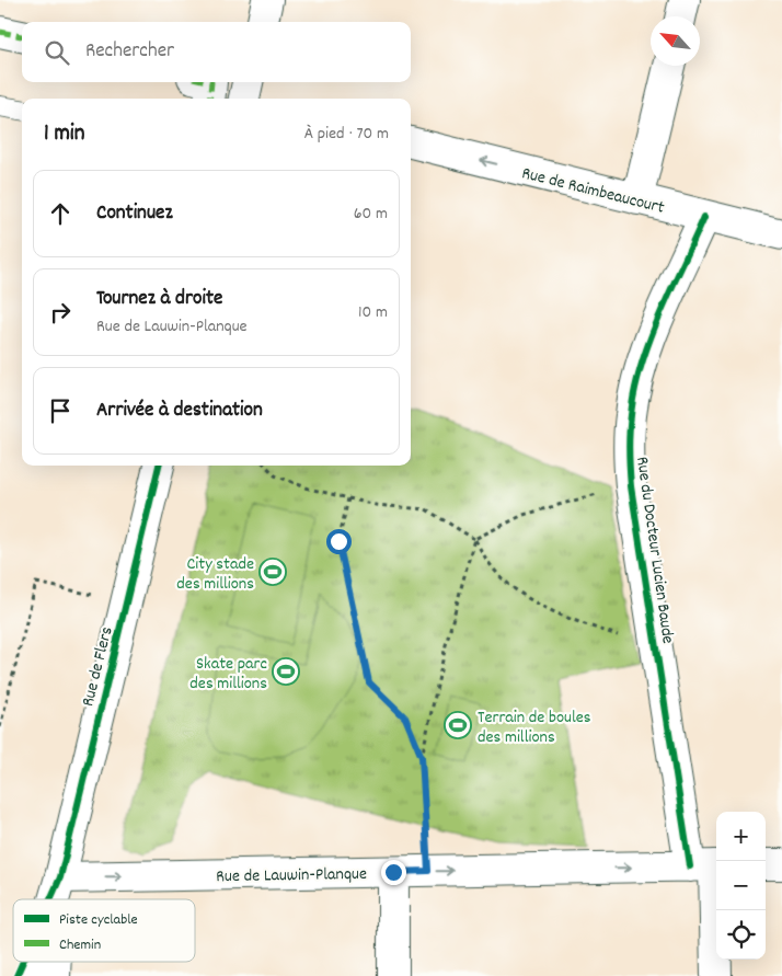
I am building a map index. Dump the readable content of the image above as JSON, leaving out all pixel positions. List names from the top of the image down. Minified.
{"streets":{"street":["Rue de Raimbeaucourt","Rue du Docteur Lucien Baude","Rue de Flers","Rue de Lauwin-Planque"]},"crossings":[["Rue de Raimbeaucourt","Rue du Docteur Lucien Baude"],["Rue du Docteur Lucien Baude","Rue de Lauwin-Planque"],["Rue de Flers","Rue de Lauwin-Planque"]],"one_way":["Rue de Raimbeaucourt","Rue de Lauwin-Planque"],"places":{"sports":["City stade des millions","Skate parc des millions","Terrain de boules des millions"]},"legend":["Piste cyclable","Chemin"],"north":"top left","page":{"search":"Rechercher","heading":["1 min","À pied · 70 m"],"list":[["Continuez","60 m"],["Tournez à droite","Rue de Lauwin-Planque","10 m"],"Arrivée à destination"],"map_buttons":["+","−"]}}
